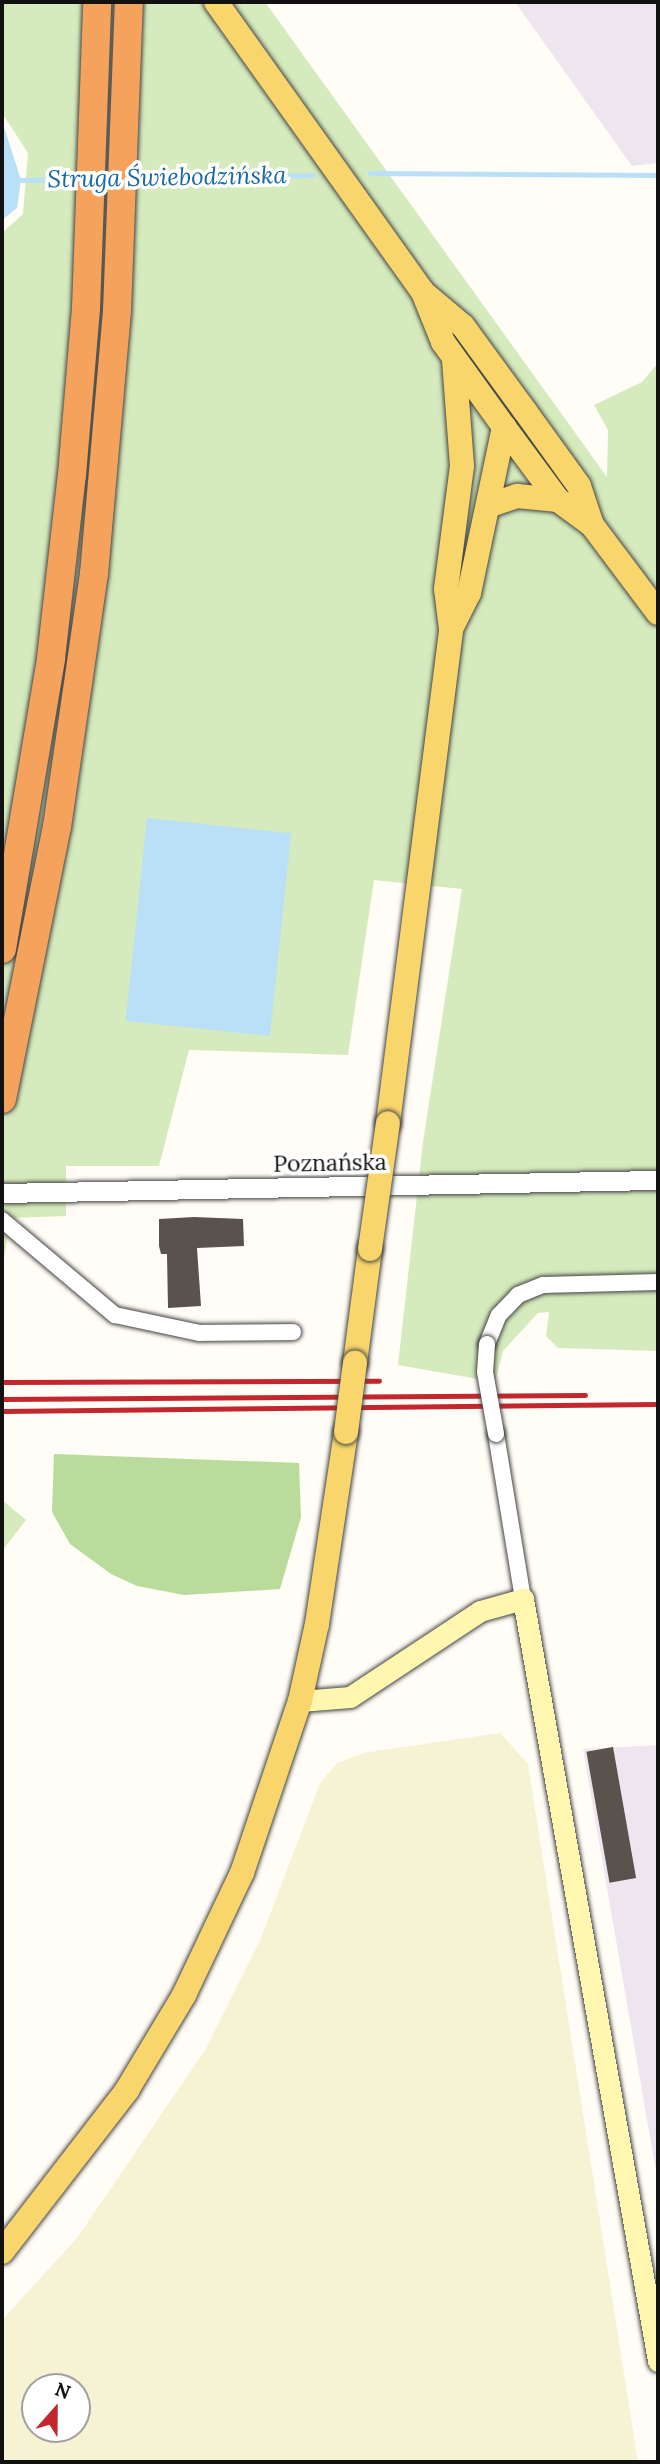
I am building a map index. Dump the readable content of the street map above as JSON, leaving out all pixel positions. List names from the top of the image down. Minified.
{"streets":{"street":["Poznańska"]},"water":["Struga Świebodzińska"],"north":"top"}
